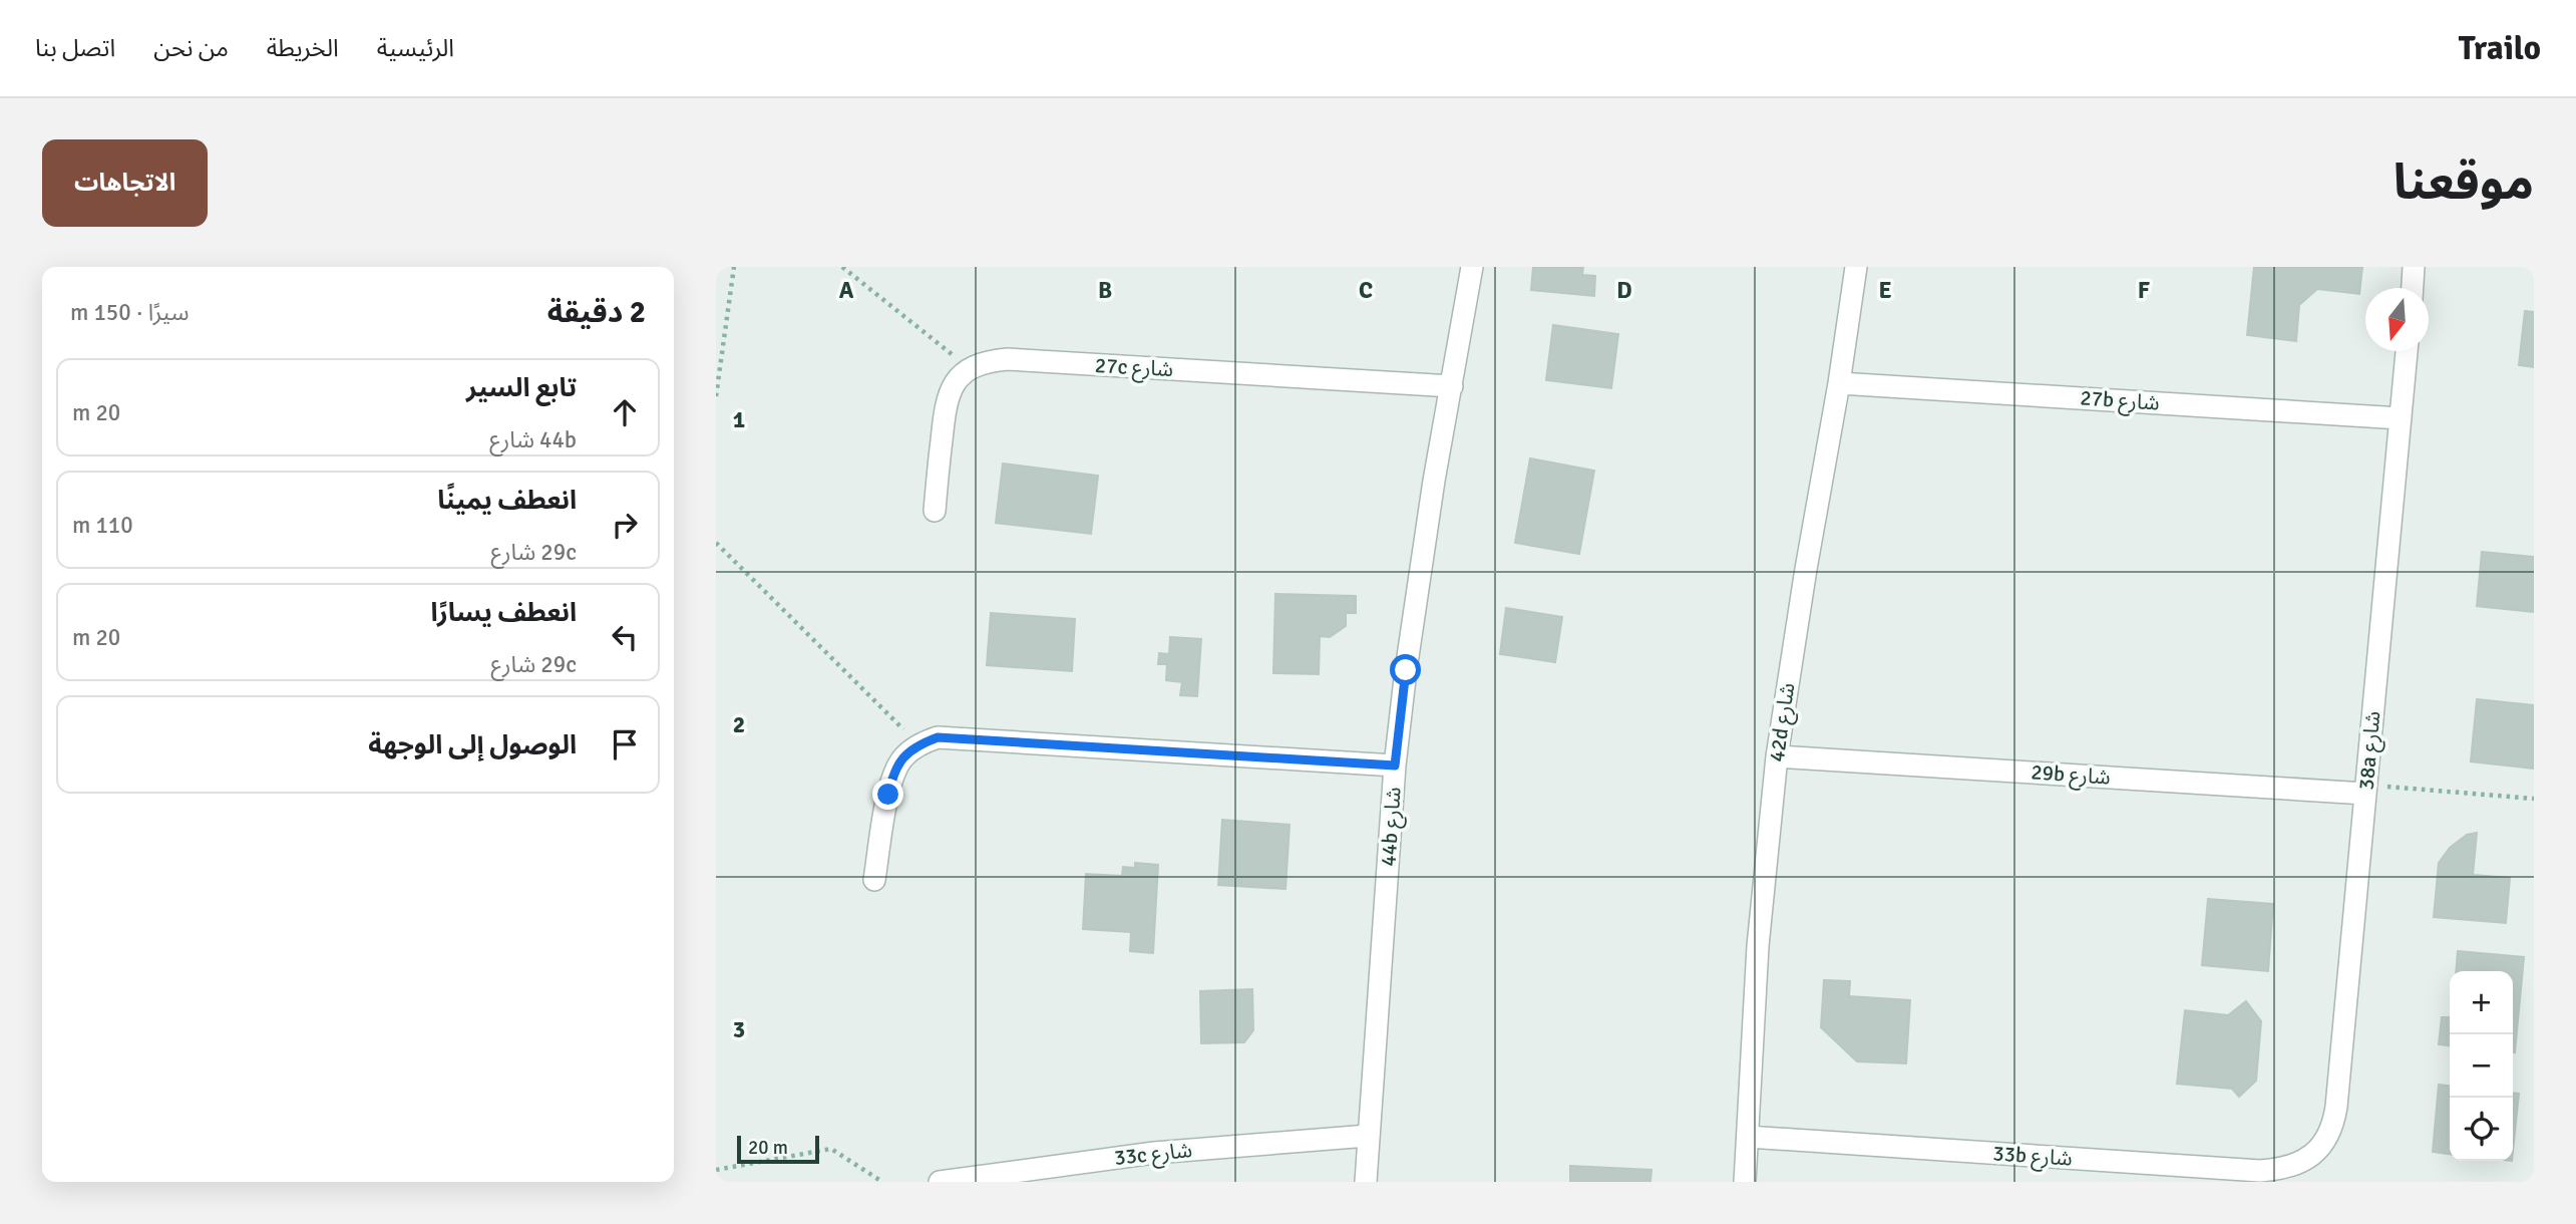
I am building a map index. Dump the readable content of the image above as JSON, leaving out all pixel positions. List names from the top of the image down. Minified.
{"streets":{"street":["27c شارع","27b شارع","42d شارع","38a شارع","29b شارع","44b شارع","33c شارع","33b شارع"]},"crossings":[["27c شارع","44b شارع"],["27b شارع","42d شارع"],["27b شارع","38a شارع"],["42d شارع","29b شارع"],["42d شارع","33b شارع"],["38a شارع","29b شارع"],["38a شارع","33b شارع"],["44b شارع","33c شارع"]],"scale_bar":"20 m","north":"bottom","page":{"header":"Trailo","nav":["الرئيسية","الخريطة","من نحن","اتصل بنا"],"title":"موقعنا","buttons":"الاتجاهات","heading":["2 دقيقة","سيرًا · 150 m"],"list":[["تابع السير","44b شارع","20 m"],["انعطف يمينًا","29c شارع","110 m"],["انعطف يسارًا","29c شارع","20 m"],"الوصول إلى الوجهة"],"map_buttons":["+","−"],"scale":"20 m"},"grid":{"columns":["A","B","C","D","E","F"],"rows":["1","2","3"]}}
